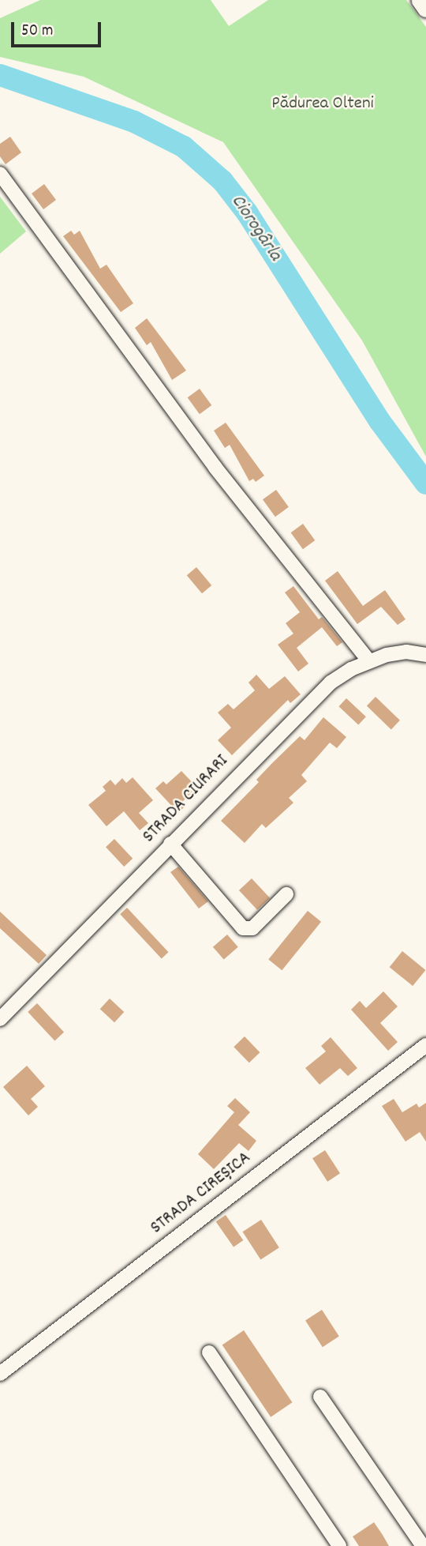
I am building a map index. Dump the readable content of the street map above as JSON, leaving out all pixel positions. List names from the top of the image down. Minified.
{"streets":{"street":["STRADA CIURARI","STRADA CIREȘICA"]},"water":["Ciorogârla"],"parks":["Pădurea Olteni"],"scale_bar":"50 m"}
